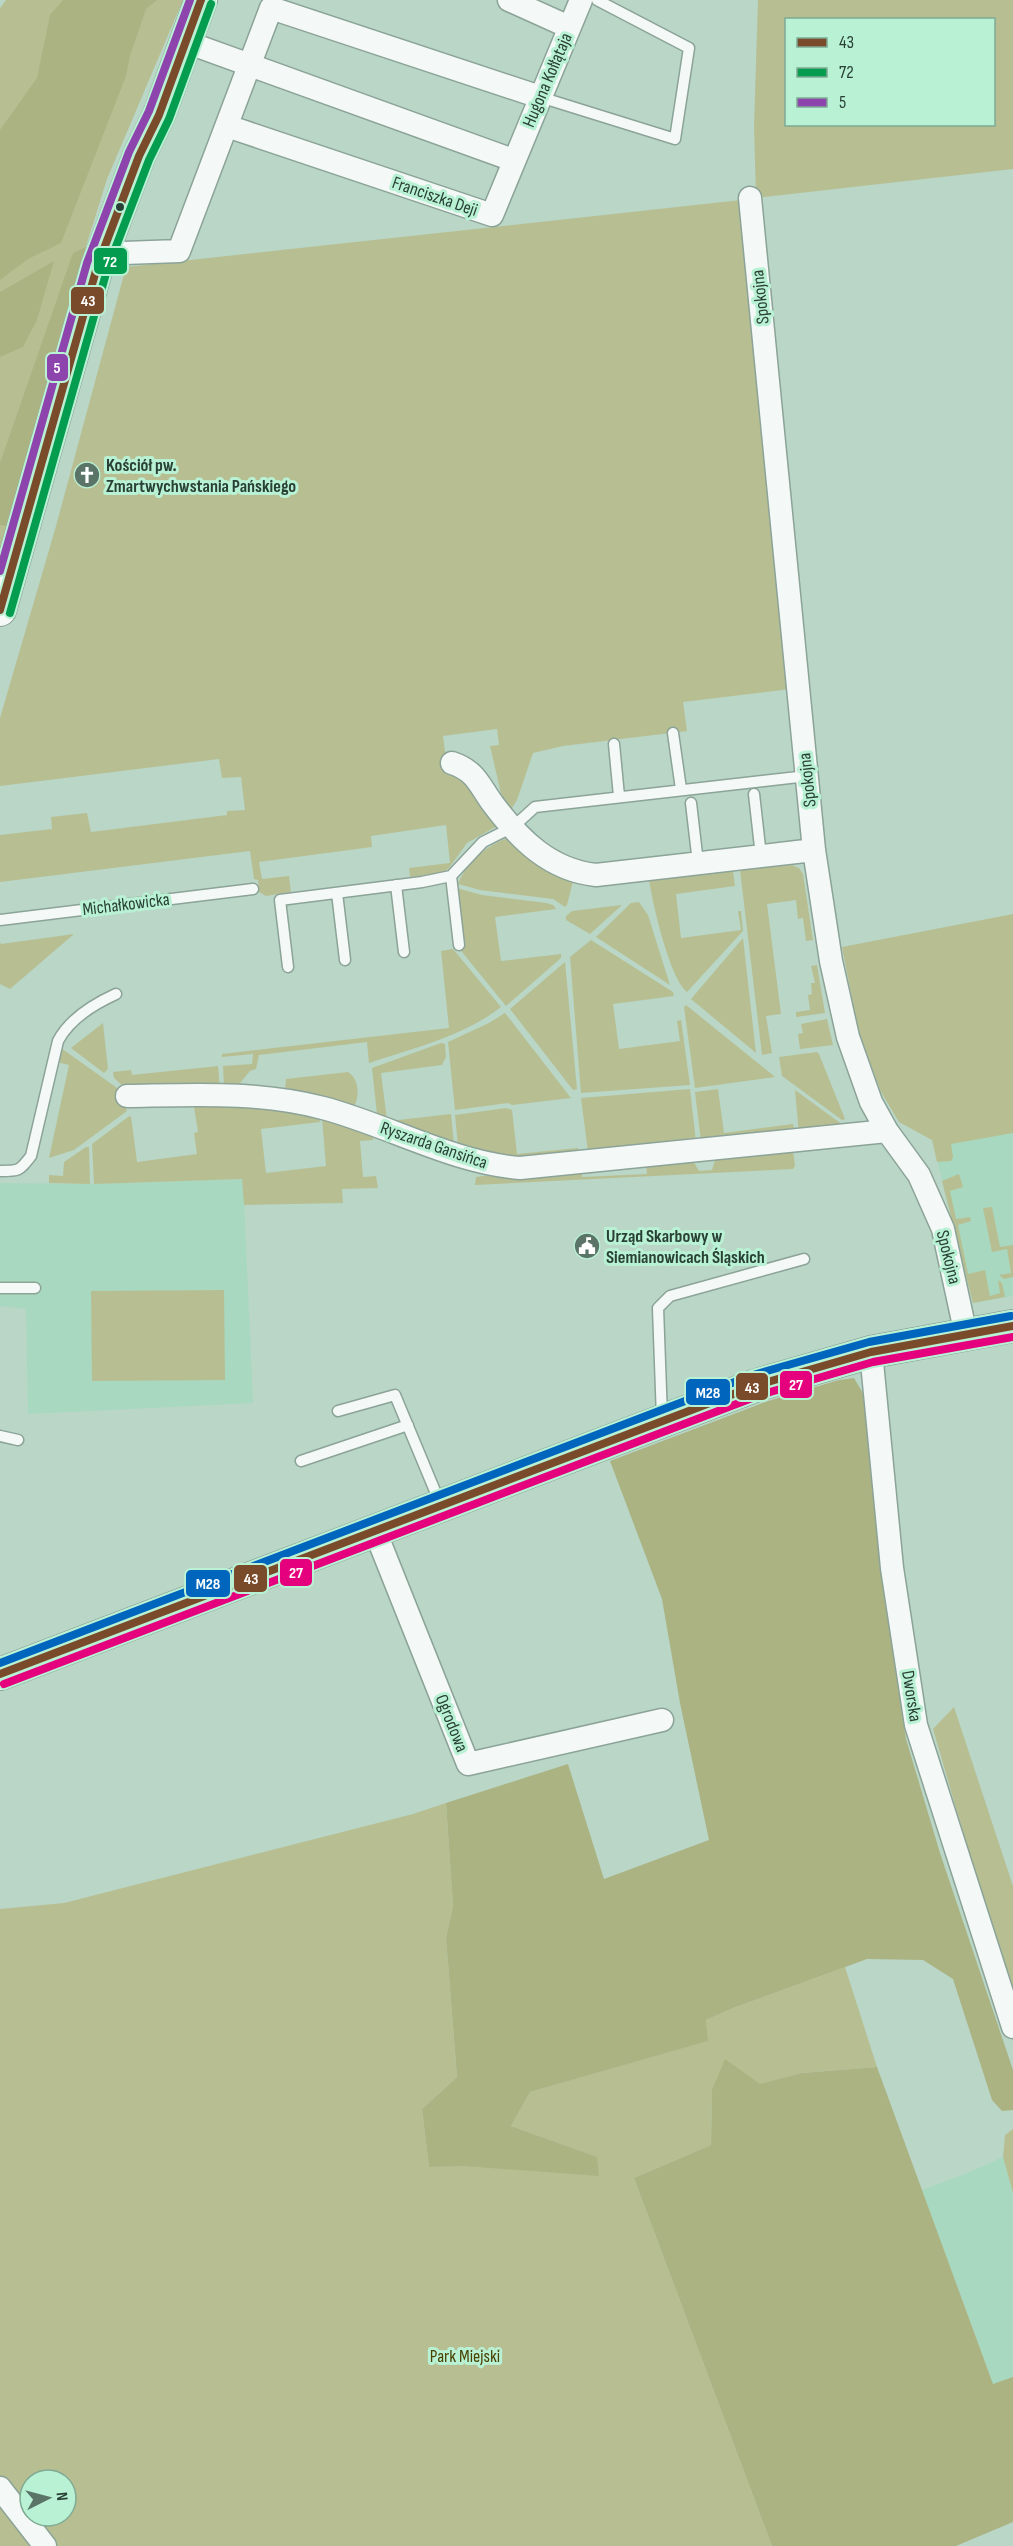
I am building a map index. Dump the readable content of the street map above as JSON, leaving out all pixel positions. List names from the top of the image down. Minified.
{"streets":{"street":["Hugona Kołłątaja","Franciszka Deji","Spokojna","Ryszarda Gansińca","Dworska","Ogrodowa"],"lane":["Michałkowicka"]},"crossings":[["Hugona Kołłątaja","Franciszka Deji"],["Spokojna","Ryszarda Gansińca"]],"parks":["Park Miejski"],"places":{"church":["Kościół pw. Zmartwychwstania Pańskiego"],"public building":["Urząd Skarbowy w Siemianowicach Śląskich"]},"lines":["transit line 43","transit line 5","transit line 72","transit line M28","transit line 27"],"legend":["43","72","5"],"north":"right"}
